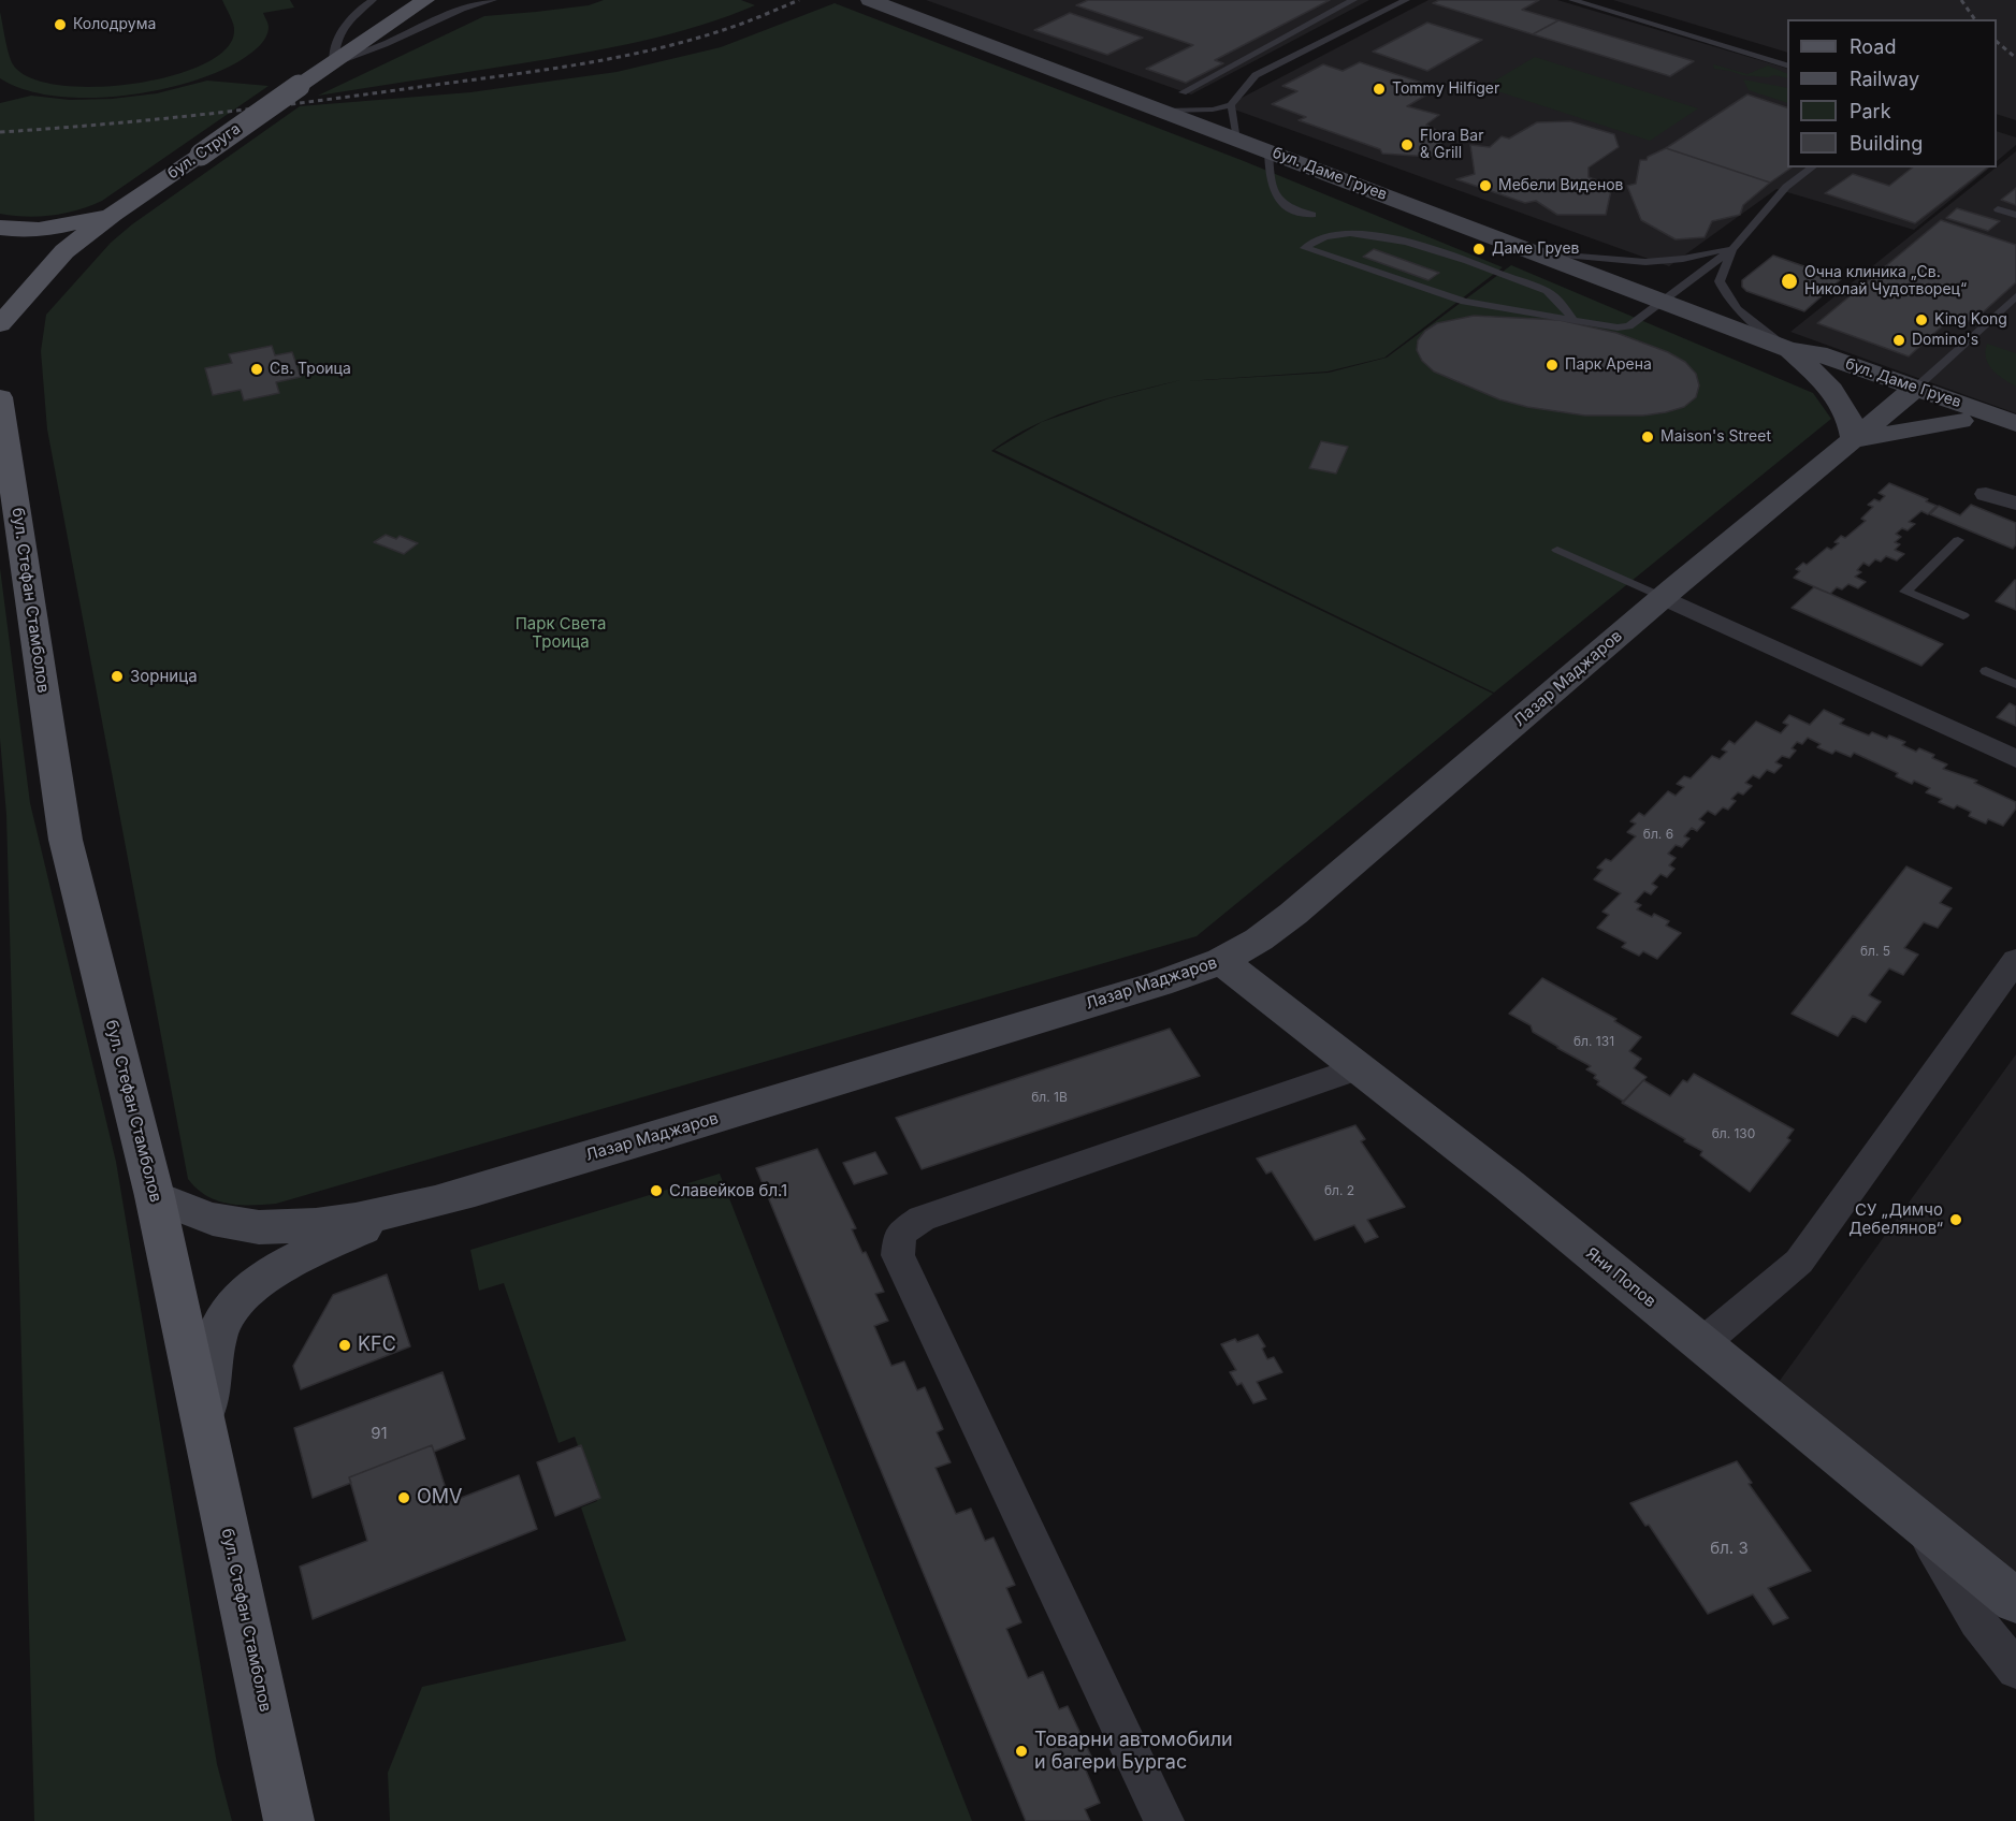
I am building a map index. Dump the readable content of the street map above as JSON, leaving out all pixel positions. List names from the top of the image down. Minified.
{"streets":{"main road":["бул. Струга","бул. Даме Груев","бул. Стефан Стамболов","Лазар Маджаров","Яни Попов"]},"crossings":[["бул. Даме Груев","Лазар Маджаров"],["бул. Стефан Стамболов","Лазар Маджаров"],["Лазар Маджаров","Яни Попов"]],"parks":["Парк Света Троица"],"places":["Колодрума","Tommy Hilfiger","Flora Bar & Grill","Мебели Виденов","Даме Груев","Oчна клиника „Св. Николай Чудотворец“","King Kong","Domino's","Парк Арена","Св. Троица","Maison's Street","Зорница","Славейков бл.1","СУ „Димчо Дебелянов“","KFC","OMV","Товарни автомобили и багери Бургас"],"house_numbers":["бл. 6","бл. 5","бл. 131","бл. 1В","бл. 130","бл. 2","91","бл. 3"],"legend":["Road","Railway","Park","Building"]}
